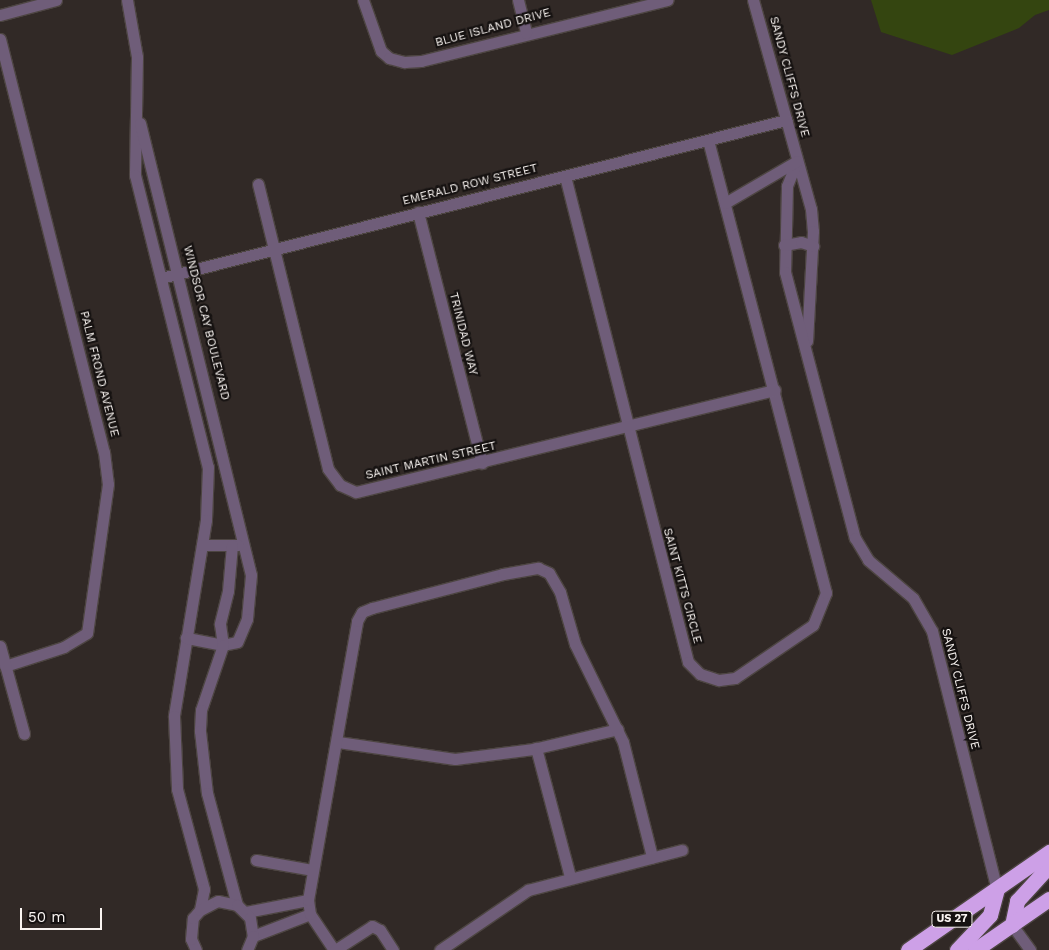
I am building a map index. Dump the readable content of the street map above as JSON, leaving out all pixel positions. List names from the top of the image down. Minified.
{"streets":{"highway":["US 27"],"street":["BLUE ISLAND DRIVE","SANDY CLIFFS DRIVE","EMERALD ROW STREET","WINDSOR CAY BOULEVARD","TRINIDAD WAY","PALM FROND AVENUE","SAINT MARTIN STREET","SAINT KITTS CIRCLE"]},"crossings":[["SANDY CLIFFS DRIVE","EMERALD ROW STREET"],["SANDY CLIFFS DRIVE","US 27"],["EMERALD ROW STREET","WINDSOR CAY BOULEVARD"],["EMERALD ROW STREET","TRINIDAD WAY"],["EMERALD ROW STREET","SAINT MARTIN STREET"],["EMERALD ROW STREET","SAINT KITTS CIRCLE"],["TRINIDAD WAY","SAINT MARTIN STREET"],["SAINT MARTIN STREET","SAINT KITTS CIRCLE"]],"scale_bar":"50 m"}
